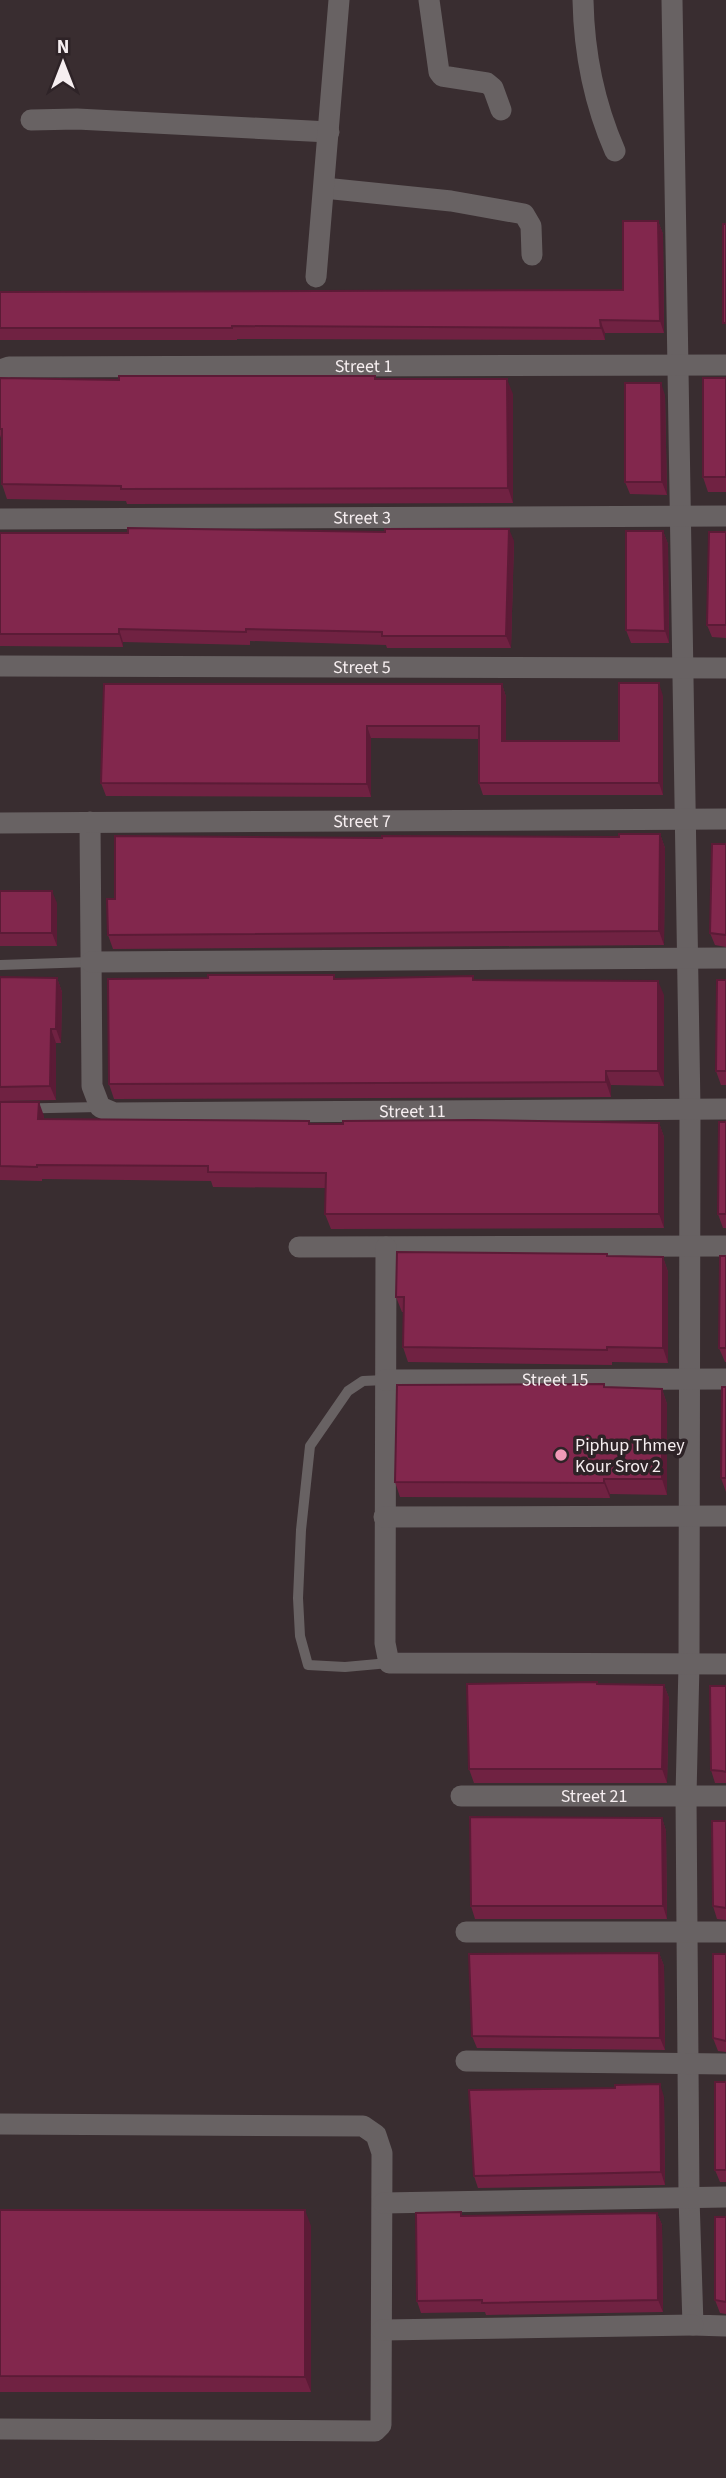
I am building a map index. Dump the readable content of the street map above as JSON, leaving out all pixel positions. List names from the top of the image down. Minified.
{"streets":{"street":["Street 1","Street 3","Street 5","Street 7","Street 11","Street 15","Street 21"]},"places":["Piphup Thmey Kour Srov 2"],"north":"top"}
